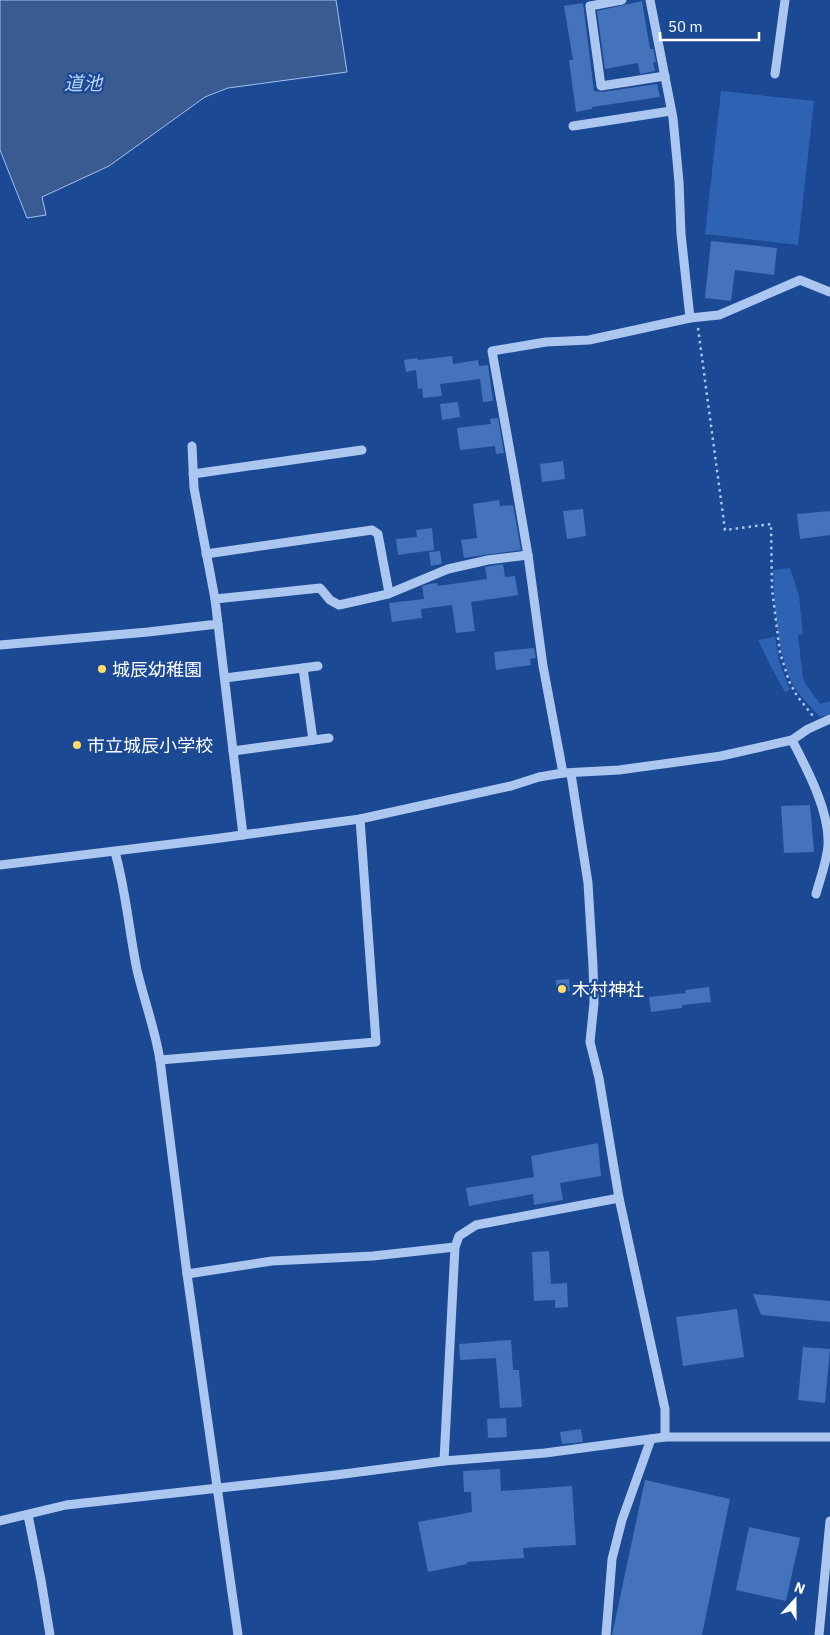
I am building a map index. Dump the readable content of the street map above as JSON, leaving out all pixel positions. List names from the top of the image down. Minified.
{"water":["道池"],"places":["城辰幼稚園","市立城辰小学校","木村神社"],"scale_bar":"50 m","north":"top"}
